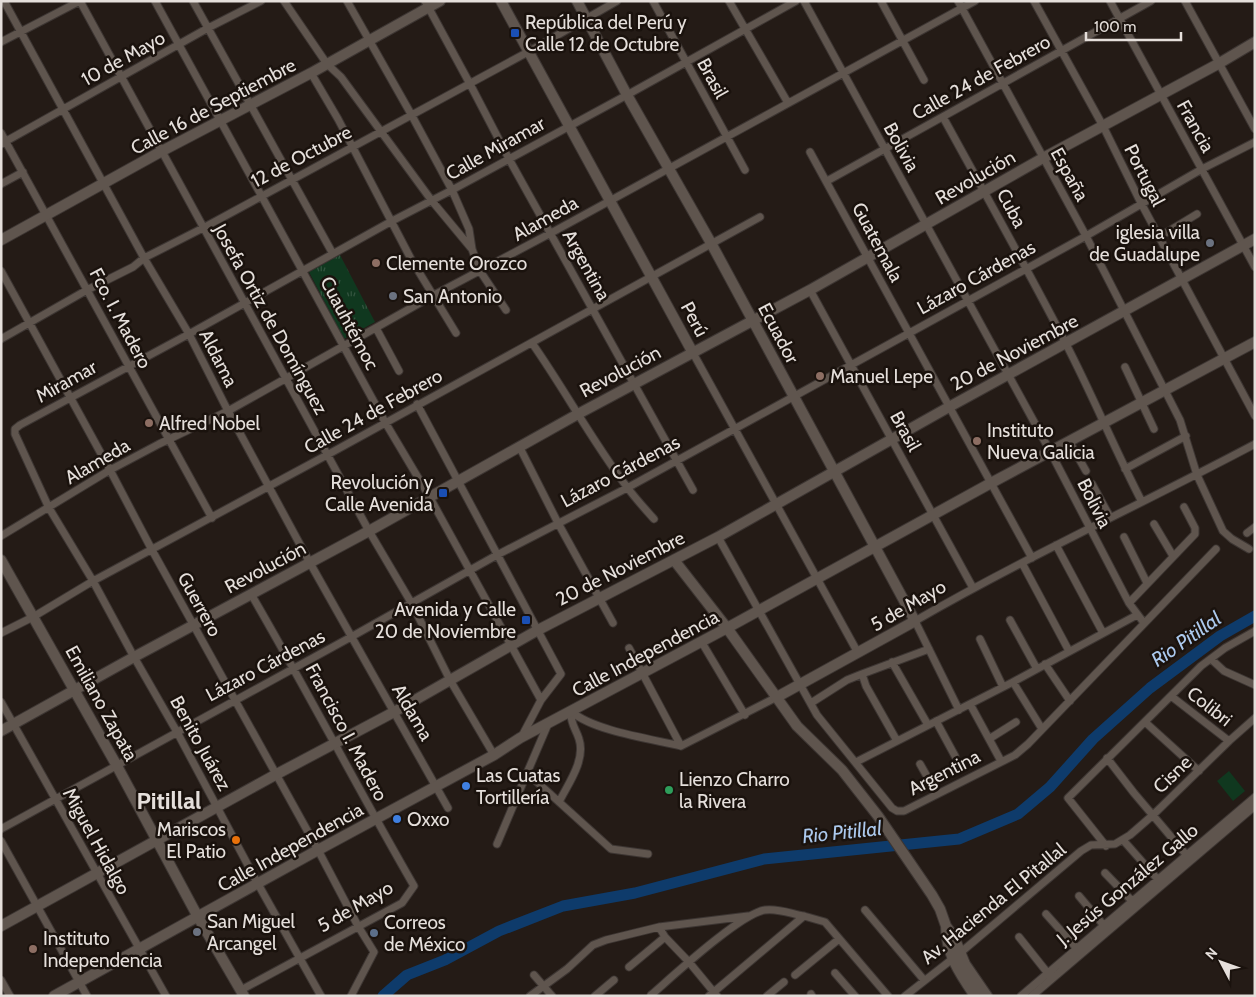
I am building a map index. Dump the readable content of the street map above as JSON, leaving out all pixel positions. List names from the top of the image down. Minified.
{"streets":{"street":["10 de Mayo","Calle 24 de Febrero","Brasil","Calle 16 de Septiembre","Francia","Bolivia","Calle Miramar","12 de Octubre","España","Portugal","Revolución","Cuba","Alameda","Guatemala","Argentina","Lázaro Cárdenas","Fco. I. Madero","Josefa Ortiz de Domínguez","Perú","Cuauhtémoc","Ecuador","20 de Noviembre","Aldama","Miramar","Guerrero","5 de Mayo","Calle Independencia","Emiliano Zapata","Colibri","Francisco I. Madero","Benito Juárez","Cisne","Miguel Hidalgo","J. Jesús González Gallo","Av. Hacienda El Pitallal"]},"crossings":[["10 de Mayo","Fco. I. Madero"],["10 de Mayo","Josefa Ortiz de Domínguez"],["10 de Mayo","Cuauhtémoc"],["10 de Mayo","Aldama"],["Calle 24 de Febrero","Francia"],["Calle 24 de Febrero","Bolivia"],["Calle 24 de Febrero","España"],["Calle 24 de Febrero","Portugal"],["Calle 24 de Febrero","Cuba"],["Calle 24 de Febrero","Guatemala"],["Calle 24 de Febrero","Argentina"],["Calle 24 de Febrero","Fco. I. Madero"],["Calle 24 de Febrero","Josefa Ortiz de Domínguez"],["Calle 24 de Febrero","Perú"],["Calle 24 de Febrero","Cuauhtémoc"],["Calle 24 de Febrero","Ecuador"],["Calle 24 de Febrero","Aldama"],["Calle 24 de Febrero","Guerrero"],["Calle 24 de Febrero","Emiliano Zapata"],["Calle 24 de Febrero","Benito Juárez"],["Brasil","Calle Miramar"],["Brasil","Revolución"],["Brasil","Alameda"],["Brasil","Lázaro Cárdenas"],["Brasil","20 de Noviembre"],["Brasil","5 de Mayo"],["Brasil","Calle Independencia"],["Calle 16 de Septiembre","Argentina"],["Calle 16 de Septiembre","Fco. I. Madero"],["Calle 16 de Septiembre","Josefa Ortiz de Domínguez"],["Calle 16 de Septiembre","Cuauhtémoc"],["Calle 16 de Septiembre","Aldama"],["Francia","Revolución"],["Francia","Lázaro Cárdenas"],["Francia","20 de Noviembre"],["Bolivia","Revolución"],["Bolivia","Alameda"],["Bolivia","Argentina"],["Bolivia","Lázaro Cárdenas"],["Bolivia","20 de Noviembre"],["Bolivia","5 de Mayo"],["Bolivia","Calle Independencia"],["Calle Miramar","Argentina"],["Calle Miramar","Josefa Ortiz de Domínguez"],["Calle Miramar","Perú"],["Calle Miramar","Cuauhtémoc"],["Calle Miramar","Ecuador"],["Calle Miramar","Miramar"],["12 de Octubre","Argentina"],["12 de Octubre","Fco. I. Madero"],["12 de Octubre","Josefa Ortiz de Domínguez"],["12 de Octubre","Perú"],["12 de Octubre","Cuauhtémoc"],["12 de Octubre","Ecuador"],["12 de Octubre","Aldama"],["12 de Octubre","Guerrero"],["España","Revolución"],["España","Alameda"],["España","Lázaro Cárdenas"],["España","20 de Noviembre"],["España","5 de Mayo"],["España","Calle Independencia"],["Portugal","Revolución"],["Portugal","Lázaro Cárdenas"],["Portugal","20 de Noviembre"],["Portugal","Calle Independencia"],["Revolución","Cuba"],["Revolución","Guatemala"],["Revolución","Argentina"],["Revolución","Josefa Ortiz de Domínguez"],["Revolución","Perú"],["Revolución","Cuauhtémoc"],["Revolución","Ecuador"],["Revolución","Aldama"],["Revolución","Guerrero"],["Revolución","Emiliano Zapata"],["Revolución","Francisco I. Madero"],["Revolución","Benito Juárez"],["Revolución","Miguel Hidalgo"],["Cuba","Lázaro Cárdenas"],["Cuba","20 de Noviembre"],["Cuba","5 de Mayo"],["Cuba","Calle Independencia"],["Alameda","Argentina"],["Alameda","Fco. I. Madero"],["Alameda","Josefa Ortiz de Domínguez"],["Alameda","Perú"],["Alameda","Cuauhtémoc"],["Alameda","Ecuador"],["Alameda","Aldama"],["Alameda","Miramar"],["Alameda","Guerrero"],["Alameda","Benito Juárez"],["Guatemala","Lázaro Cárdenas"],["Guatemala","20 de Noviembre"],["Guatemala","5 de Mayo"],["Guatemala","Calle Independencia"],["Argentina","Lázaro Cárdenas"],["Argentina","20 de Noviembre"],["Argentina","5 de Mayo"],["Argentina","Calle Independencia"],["Lázaro Cárdenas","Josefa Ortiz de Domínguez"],["Lázaro Cárdenas","Perú"],["Lázaro Cárdenas","Cuauhtémoc"],["Lázaro Cárdenas","Ecuador"],["Lázaro Cárdenas","Aldama"],["Lázaro Cárdenas","Guerrero"],["Lázaro Cárdenas","Emiliano Zapata"],["Lázaro Cárdenas","Francisco I. Madero"],["Lázaro Cárdenas","Benito Juárez"],["Lázaro Cárdenas","Miguel Hidalgo"],["Fco. I. Madero","Miramar"],["Josefa Ortiz de Domínguez","20 de Noviembre"],["Josefa Ortiz de Domínguez","Calle Independencia"],["Perú","20 de Noviembre"],["Perú","5 de Mayo"],["Perú","Calle Independencia"],["Cuauhtémoc","20 de Noviembre"],["Ecuador","20 de Noviembre"],["Ecuador","5 de Mayo"],["Ecuador","Calle Independencia"],["20 de Noviembre","Aldama"],["20 de Noviembre","Guerrero"],["20 de Noviembre","Emiliano Zapata"],["20 de Noviembre","Francisco I. Madero"],["20 de Noviembre","Benito Juárez"],["20 de Noviembre","Miguel Hidalgo"],["Aldama","Miramar"],["Aldama","Calle Independencia"],["Miramar","Guerrero"],["Miramar","Benito Juárez"],["Guerrero","5 de Mayo"],["Guerrero","Calle Independencia"],["5 de Mayo","Emiliano Zapata"],["5 de Mayo","Francisco I. Madero"],["5 de Mayo","Benito Juárez"],["Calle Independencia","Emiliano Zapata"],["Calle Independencia","Francisco I. Madero"],["Calle Independencia","Benito Juárez"],["Calle Independencia","Miguel Hidalgo"],["Colibri","Cisne"],["Cisne","Av. Hacienda El Pitallal"]],"districts":["Pitillal"],"water":["Rio Pitillal"],"places":{"transit":["República del Perú y Calle 12 de Octubre","Revolución y Calle Avenida","Avenida y Calle 20 de Noviembre"],"other":["iglesia villa de Guadalupe","Clemente Orozco","San Antonio","Manuel Lepe","Alfred Nobel","Instituto Nueva Galicia","Las Cuatas Tortillería","Lienzo Charro la Rivera","Oxxo","Mariscos El Patio","San Miguel Arcangel","Correos de México","Instituto Independencia"]},"scale_bar":"100 m","north":"top left"}
